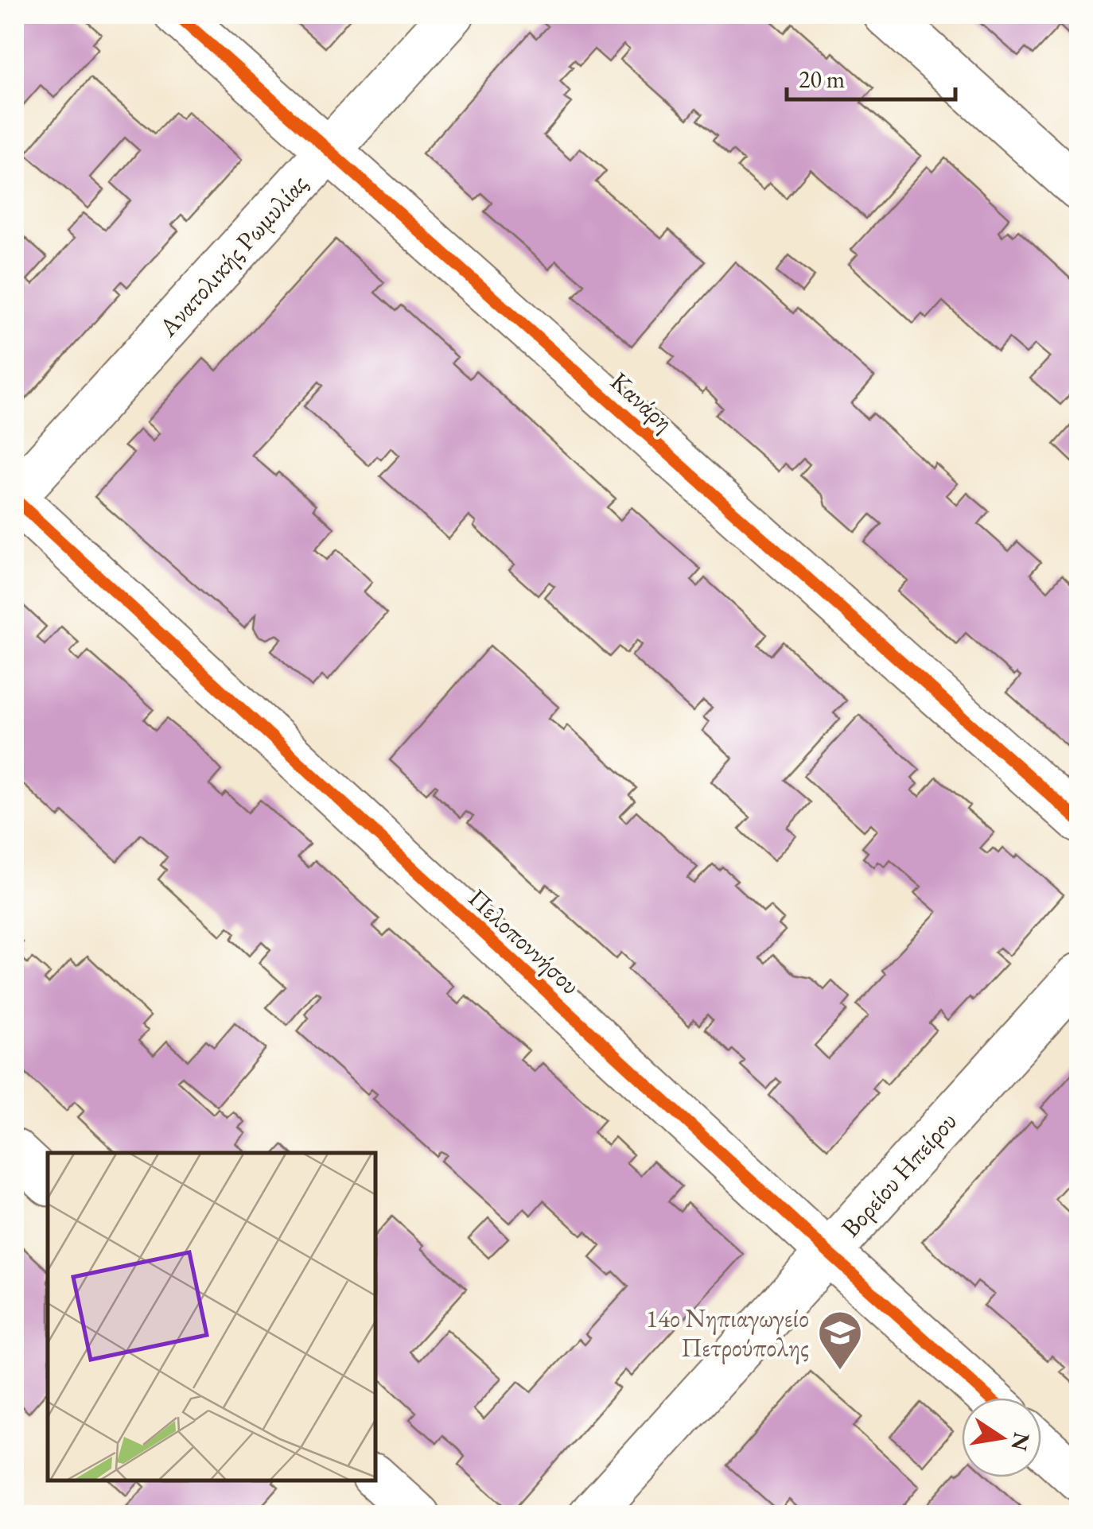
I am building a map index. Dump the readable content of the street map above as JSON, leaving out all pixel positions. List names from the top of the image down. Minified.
{"streets":{"street":["Ανατολικής Ρωμυλίας","Κανάρη","Πελοποννήσου","Βορείου Ηπείρου"]},"crossings":[["Ανατολικής Ρωμυλίας","Κανάρη"],["Ανατολικής Ρωμυλίας","Πελοποννήσου"],["Πελοποννήσου","Βορείου Ηπείρου"]],"places":{"school or university":["14ο Νηπιαγωγείο Πετρούπολης"]},"scale_bar":"20 m","north":"right"}
